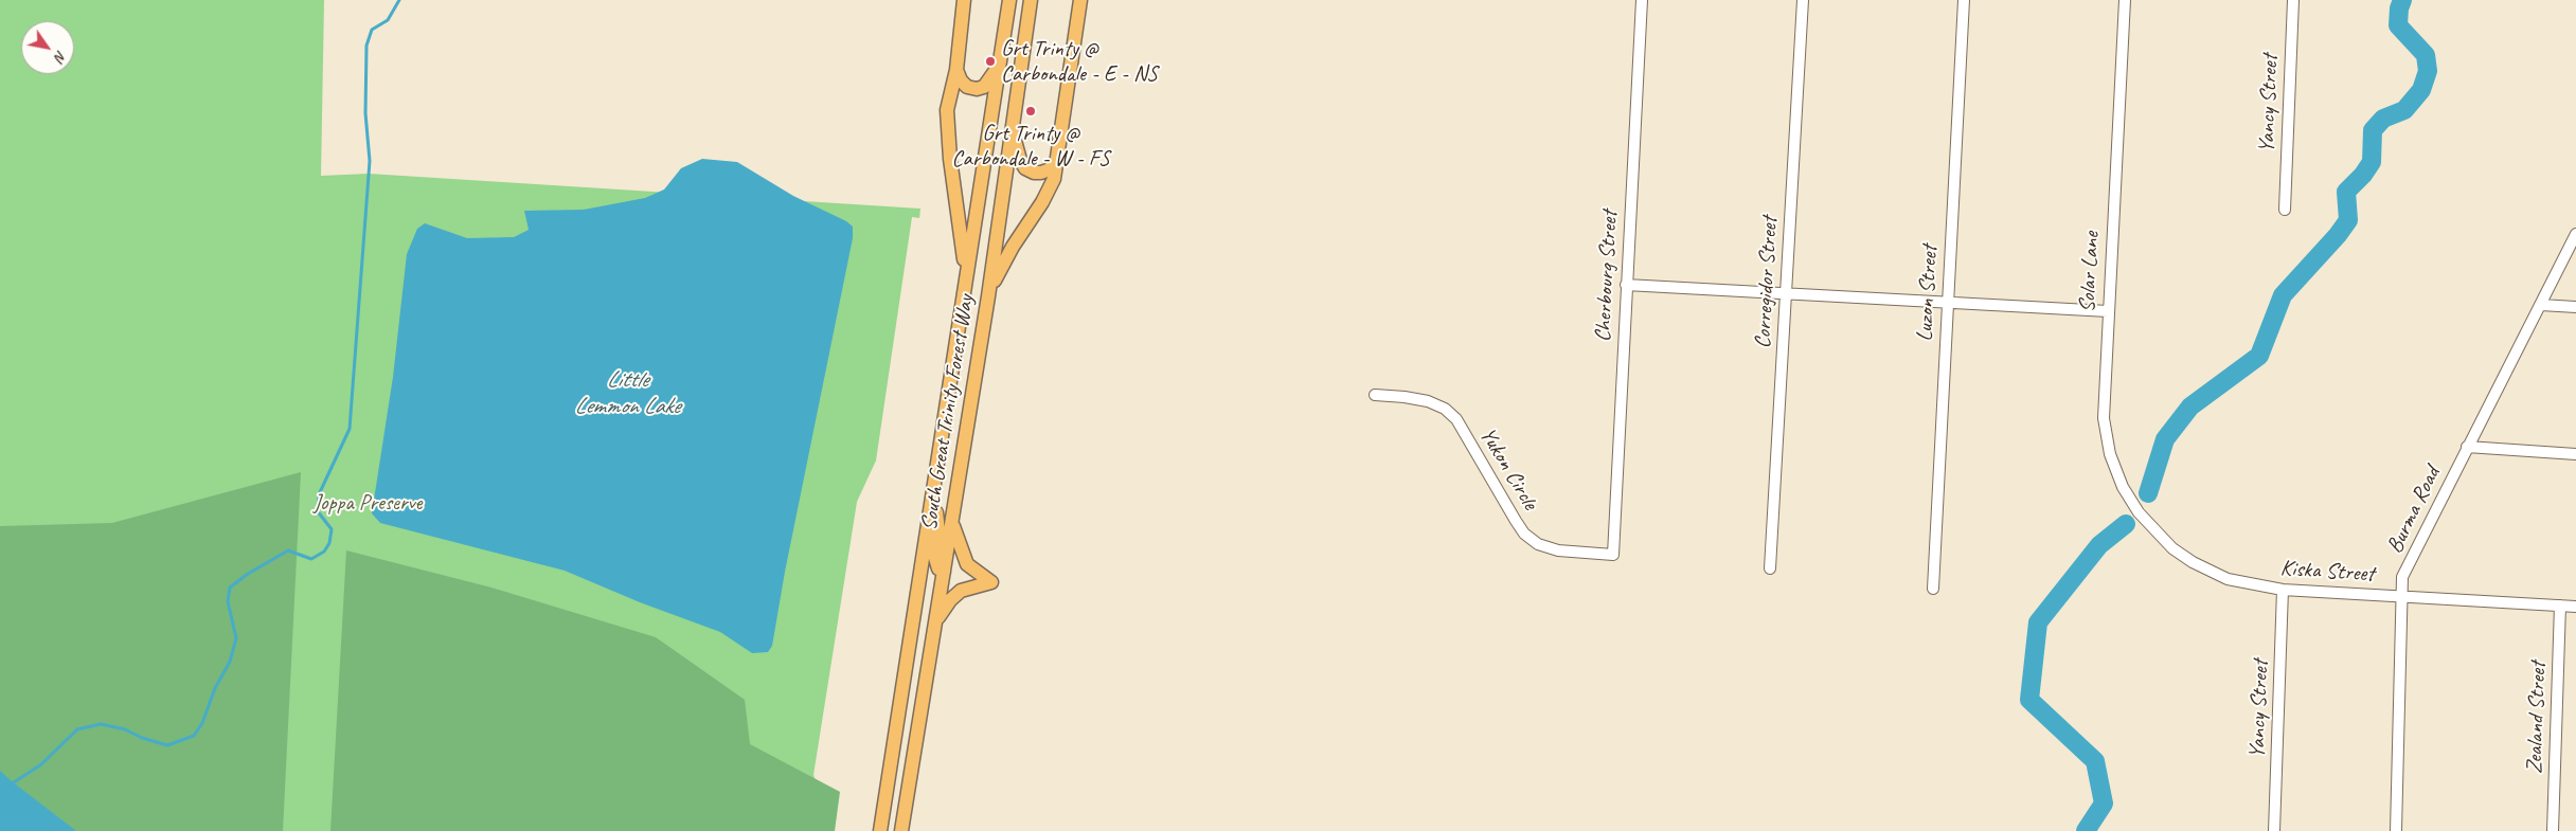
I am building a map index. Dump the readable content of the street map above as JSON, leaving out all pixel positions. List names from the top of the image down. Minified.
{"streets":{"main road":["South Great Trinity Forest Way"],"street":["Yancy Street","Solar Lane","Cherbourg Street","Corregidor Street","Luzon Street","Yukon Circle","Burma Road","Kiska Street","Zealand Street"]},"crossings":[["Yancy Street","Kiska Street"],["Solar Lane","Kiska Street"],["Cherbourg Street","Yukon Circle"],["Burma Road","Kiska Street"],["Kiska Street","Zealand Street"]],"water":["Little Lemmon Lake"],"parks":["Joppa Preserve"],"places":["Grt Trinty @ Carbondale - E - NS","Grt Trinty @ Carbondale - W - FS"],"north":"bottom right"}
